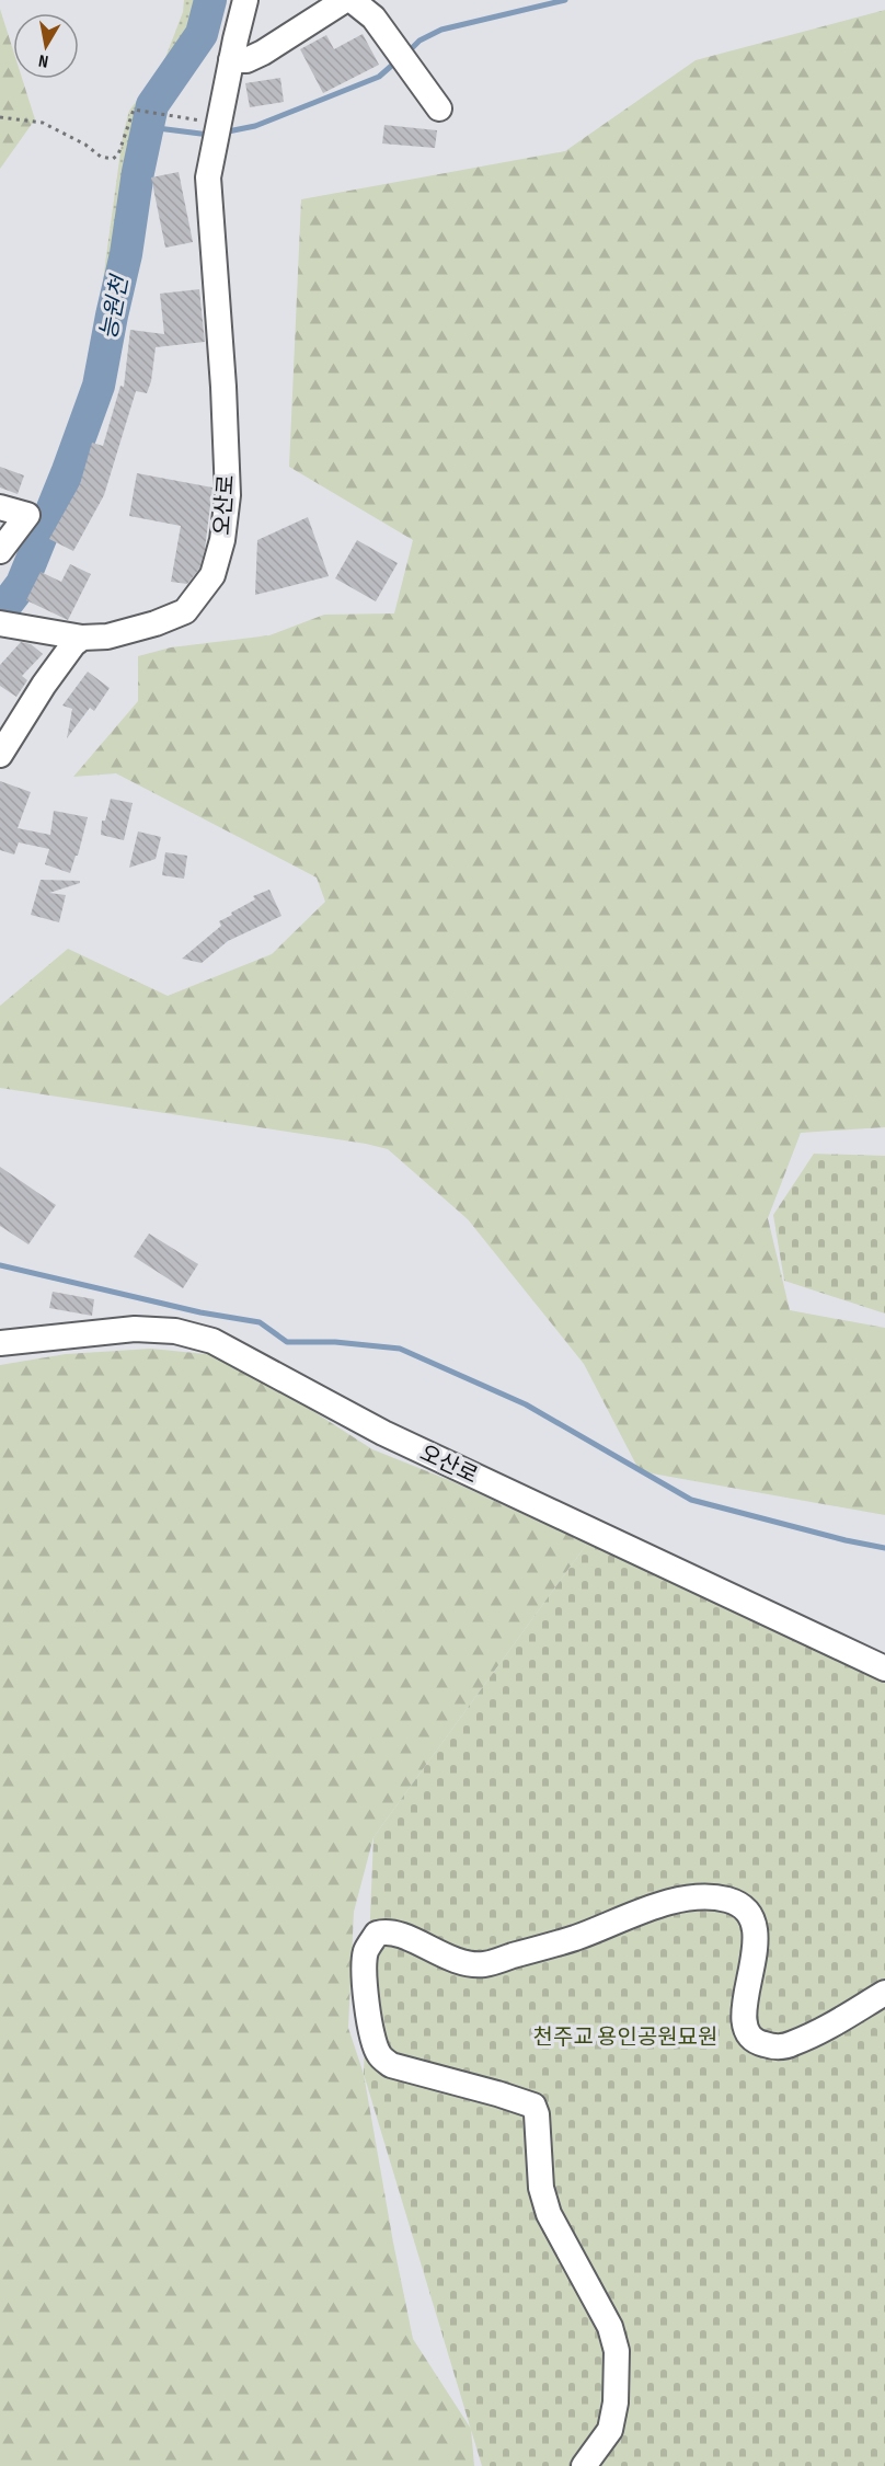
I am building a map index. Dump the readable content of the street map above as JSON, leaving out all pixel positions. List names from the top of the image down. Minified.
{"streets":{"street":["오산로"]},"water":["능원천"],"parks":["천주교 용인공원묘원"],"north":"bottom"}
